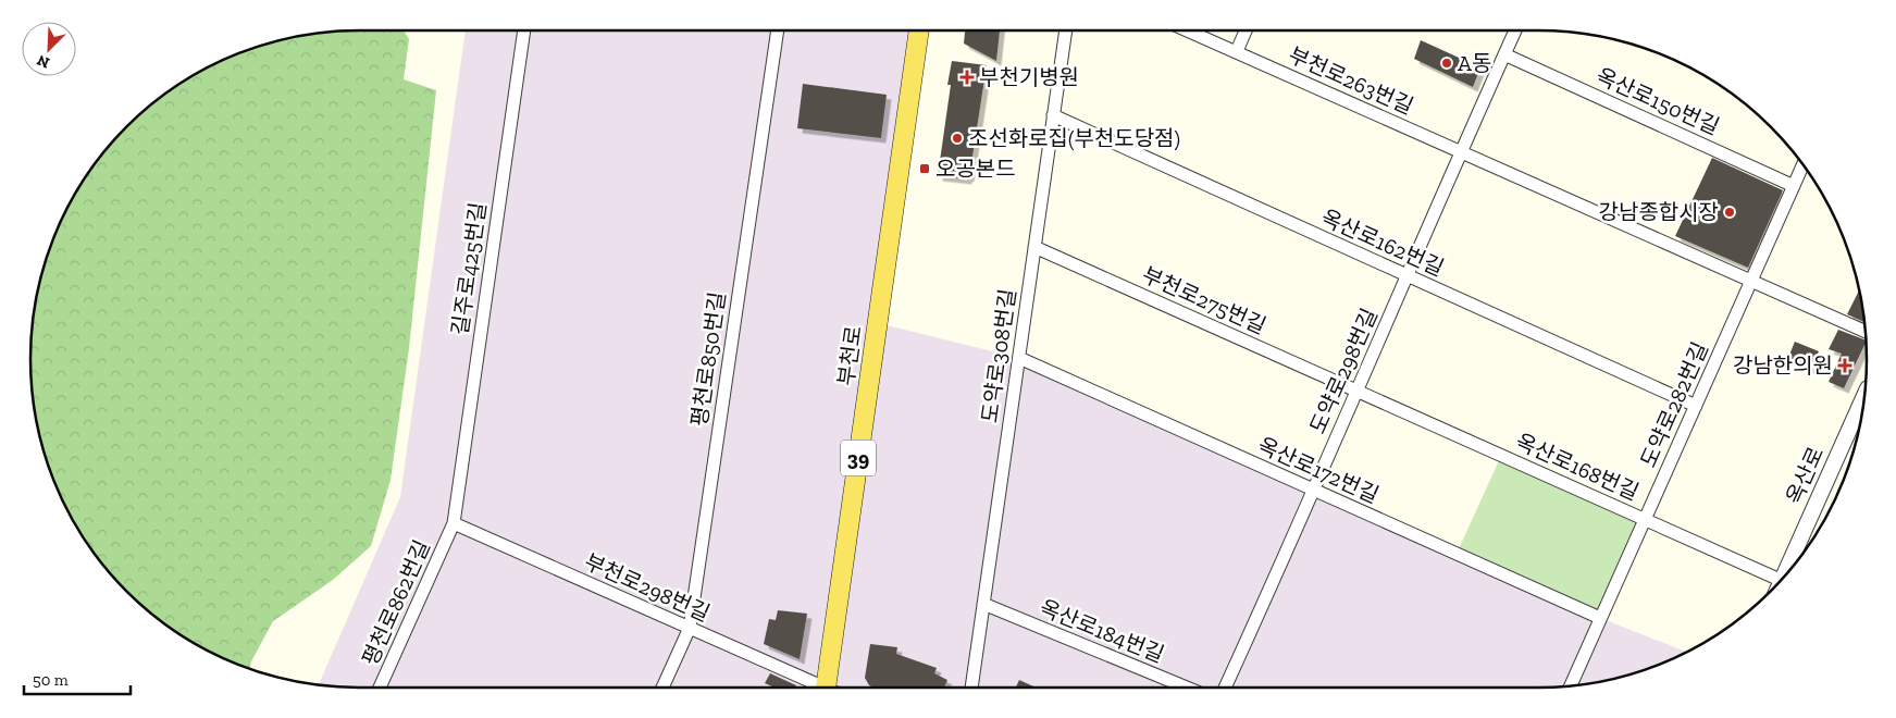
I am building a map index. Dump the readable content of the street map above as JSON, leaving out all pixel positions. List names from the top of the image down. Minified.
{"streets":{"main road":["부천로","39"],"street":["부천로263번길","옥산로150번길","옥산로162번길","길주로425번길","부천로275번길","도약로308번길","평천로850번길","도약로298번길","도약로282번길","옥산로168번길","옥산로172번길","옥산로","부천로298번길","평천로862번길","옥산로184번길"]},"crossings":[["부천로263번길","도약로298번길"],["부천로263번길","도약로282번길"],["옥산로150번길","도약로298번길"],["옥산로150번길","도약로282번길"],["옥산로162번길","도약로308번길"],["옥산로162번길","도약로298번길"],["옥산로162번길","도약로282번길"],["길주로425번길","부천로298번길"],["길주로425번길","평천로862번길"],["부천로275번길","도약로308번길"],["부천로275번길","도약로298번길"],["부천로275번길","옥산로168번길"],["도약로308번길","옥산로172번길"],["도약로308번길","옥산로184번길"],["평천로850번길","부천로298번길"],["도약로298번길","옥산로168번길"],["도약로298번길","옥산로172번길"],["도약로282번길","옥산로168번길"],["도약로282번길","옥산로172번길"],["부천로298번길","평천로862번길"]],"places":{"other":["A동","조선화로집(부천도당점)","강남종합시장"],"health":["부천기병원","강남한의원"],"transit":["오공본드"]},"scale_bar":"50 m","north":"bottom left"}
